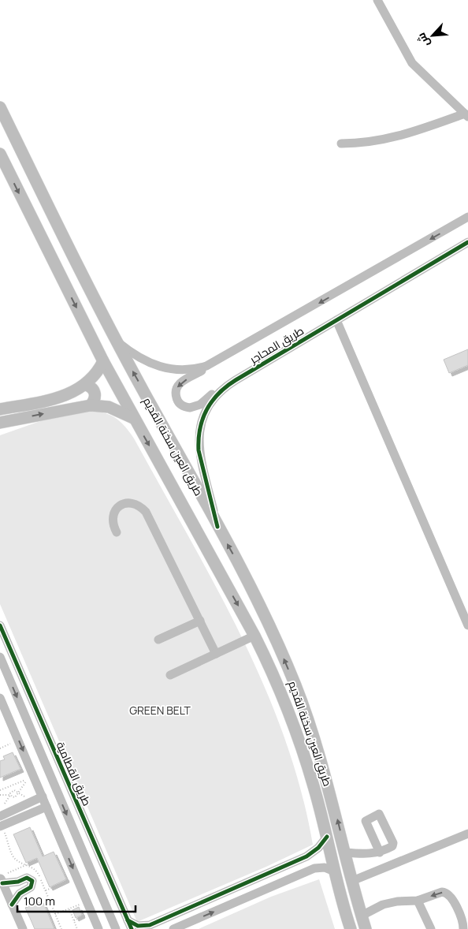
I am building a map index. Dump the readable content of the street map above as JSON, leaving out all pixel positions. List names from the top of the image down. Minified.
{"streets":{"main road":["طريق العين سخنة القديم"],"street":["طريق المحاجر","طريق القطامية"]},"crossings":[["طريق المحاجر","طريق العين سخنة القديم"]],"parks":["GREEN BELT"],"scale_bar":"100 m","north":"bottom left"}
